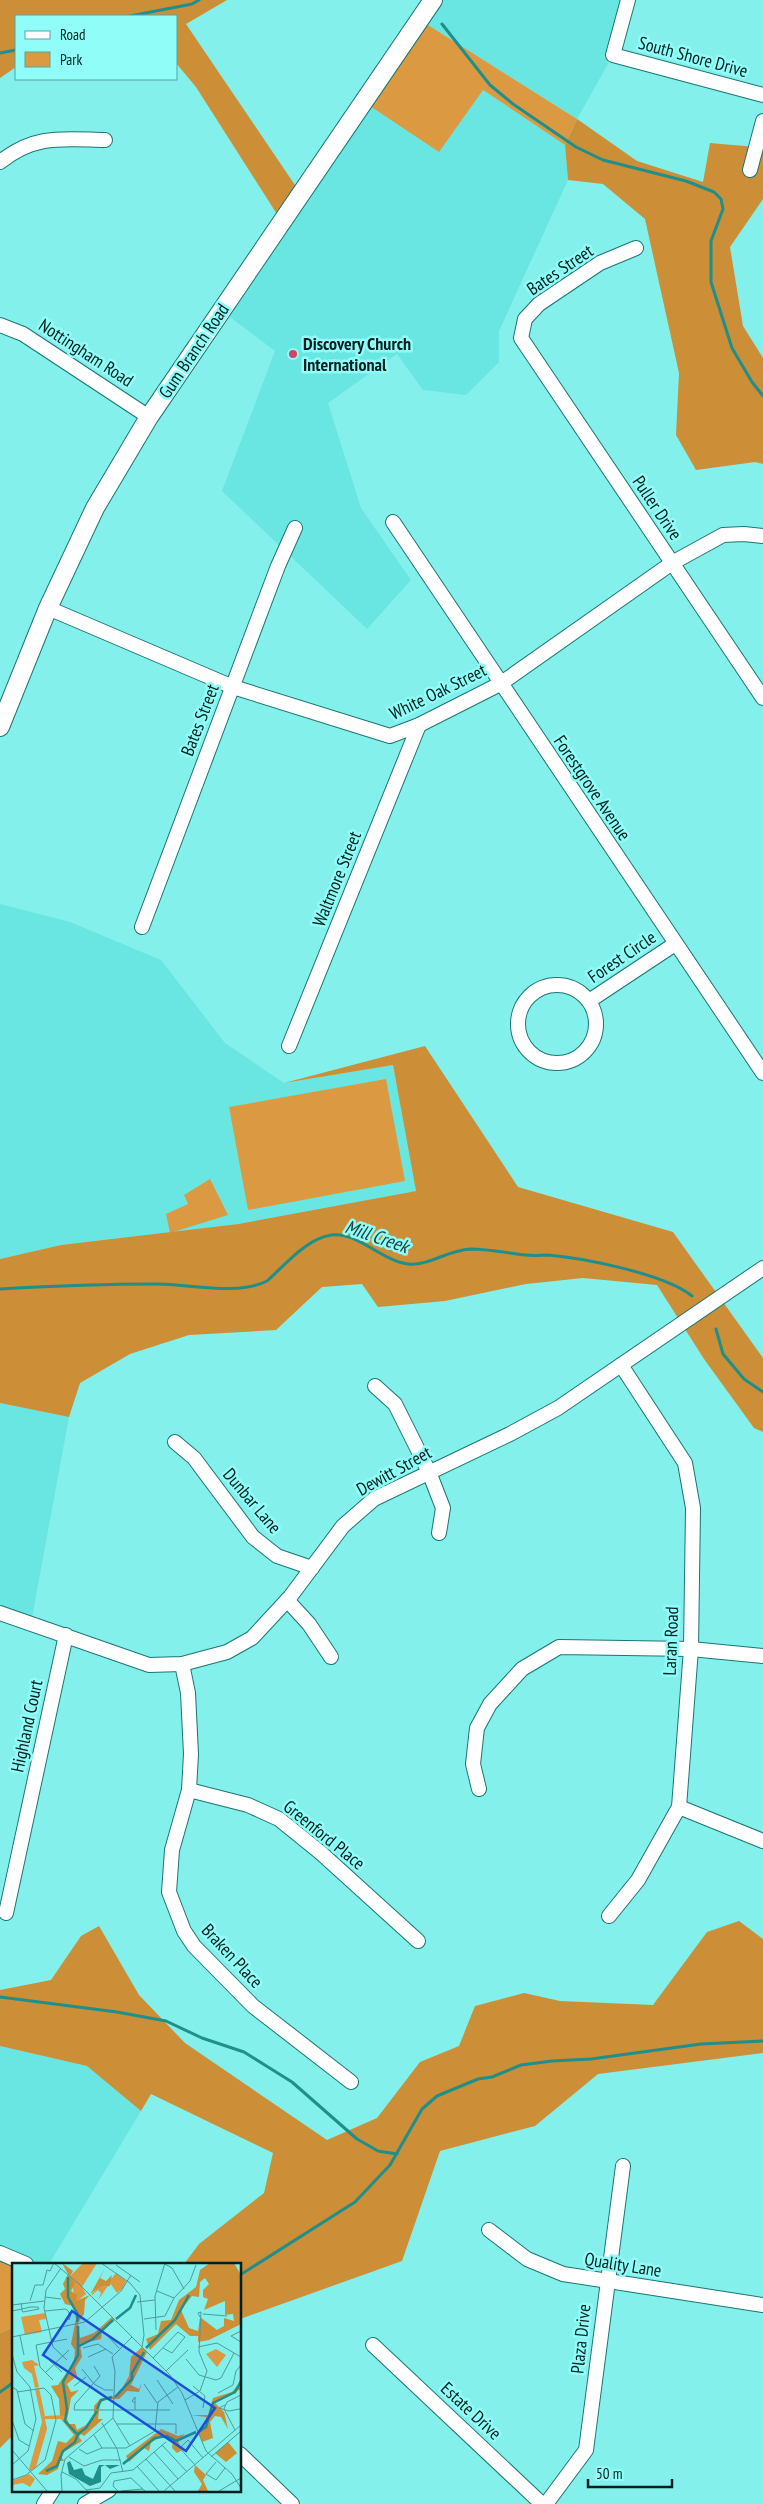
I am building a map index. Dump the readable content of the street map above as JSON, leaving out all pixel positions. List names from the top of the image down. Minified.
{"streets":{"main road":["Gum Branch Road"],"street":["South Shore Drive","Bates Street","Nottingham Road","Puller Drive","White Oak Street","Forestgrove Avenue","Waltmore Street","Forest Circle","Dewitt Street","Dunbar Lane","Laran Road","Highland Court","Greenford Place","Braken Place","Quality Lane","Plaza Drive","Estate Drive"]},"crossings":[["Bates Street","Puller Drive"],["Bates Street","White Oak Street"],["Gum Branch Road","Nottingham Road"],["Gum Branch Road","White Oak Street"],["Puller Drive","White Oak Street"],["White Oak Street","Forestgrove Avenue"],["White Oak Street","Waltmore Street"],["Forestgrove Avenue","Forest Circle"],["Dewitt Street","Dunbar Lane"],["Dewitt Street","Laran Road"],["Dewitt Street","Highland Court"],["Dewitt Street","Braken Place"],["Greenford Place","Braken Place"],["Quality Lane","Plaza Drive"],["Plaza Drive","Estate Drive"]],"water":["Mill Creek"],"places":["Discovery Church International"],"legend":["Road","Park"],"scale_bar":"50 m"}
